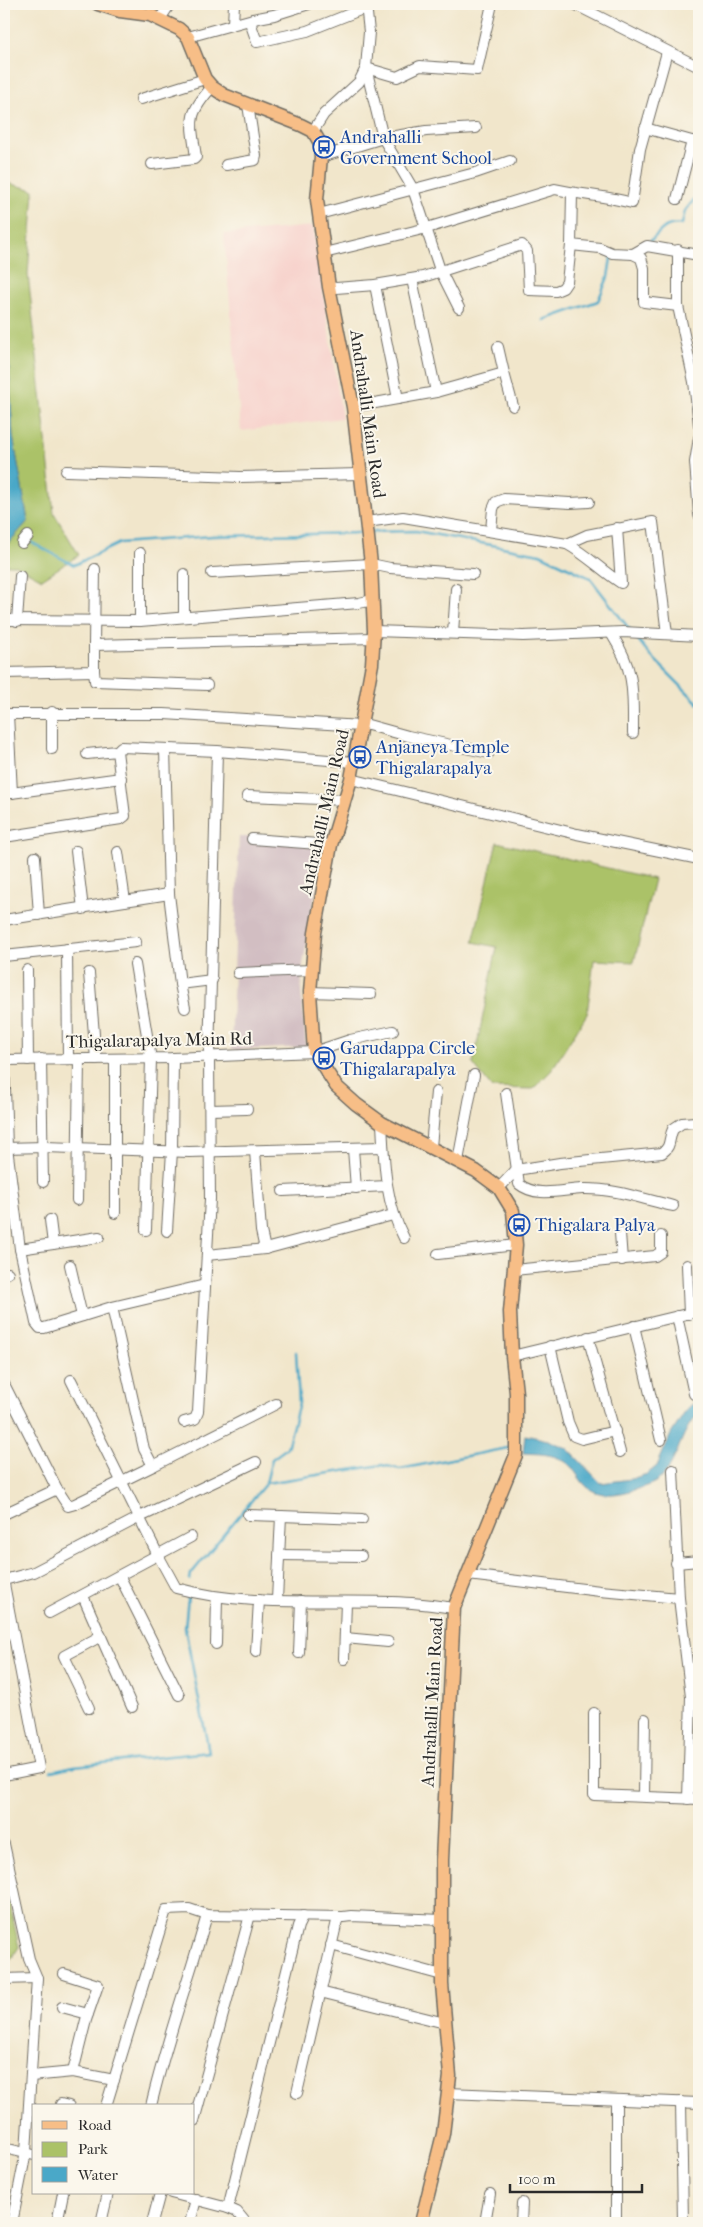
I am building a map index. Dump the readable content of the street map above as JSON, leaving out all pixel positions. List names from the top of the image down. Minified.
{"streets":{"main road":["Andrahalli Main Road"],"street":["Thigalarapalya Main Rd"]},"crossings":[["Andrahalli Main Road","Thigalarapalya Main Rd"]],"places":{"bus stop":["Andrahalli Government School","Anjaneya Temple Thigalarapalya","Garudappa Circle Thigalarapalya","Thigalara Palya"]},"legend":["Road","Park","Water"],"scale_bar":"100 m"}
